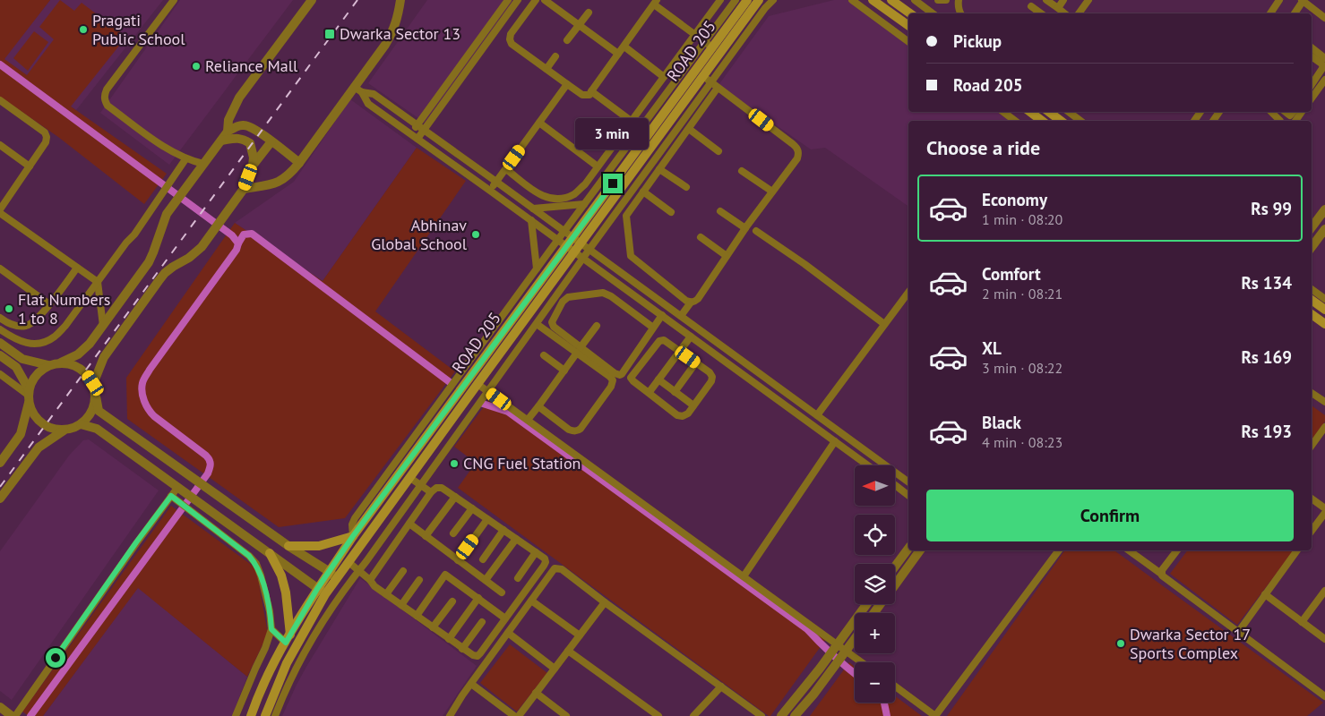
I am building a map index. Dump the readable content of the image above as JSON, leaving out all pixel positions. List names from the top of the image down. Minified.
{"streets":{"main road":["ROAD 205"]},"places":{"other":["Pragati Public School","Reliance Mall","Abhinav Global School","Flat Numbers 1 to 8","CNG Fuel Station","Dwarka Sector 17 Sports Complex"],"transit":["Dwarka Sector 13"]},"north":"left","page":{"banner":["Pickup","Road 205"],"bubble":"3 min","heading":"Choose a ride","list":[{"name":"Economy","note":"1 min · 08:20","value":"Rs 99"},{"name":"Comfort","note":"2 min · 08:21","value":"Rs 134"},{"name":"XL","note":"3 min · 08:22","value":"Rs 169"},{"name":"Black","note":"4 min · 08:23","value":"Rs 193"}],"map_buttons":["+","−"],"buttons":"Confirm"}}
